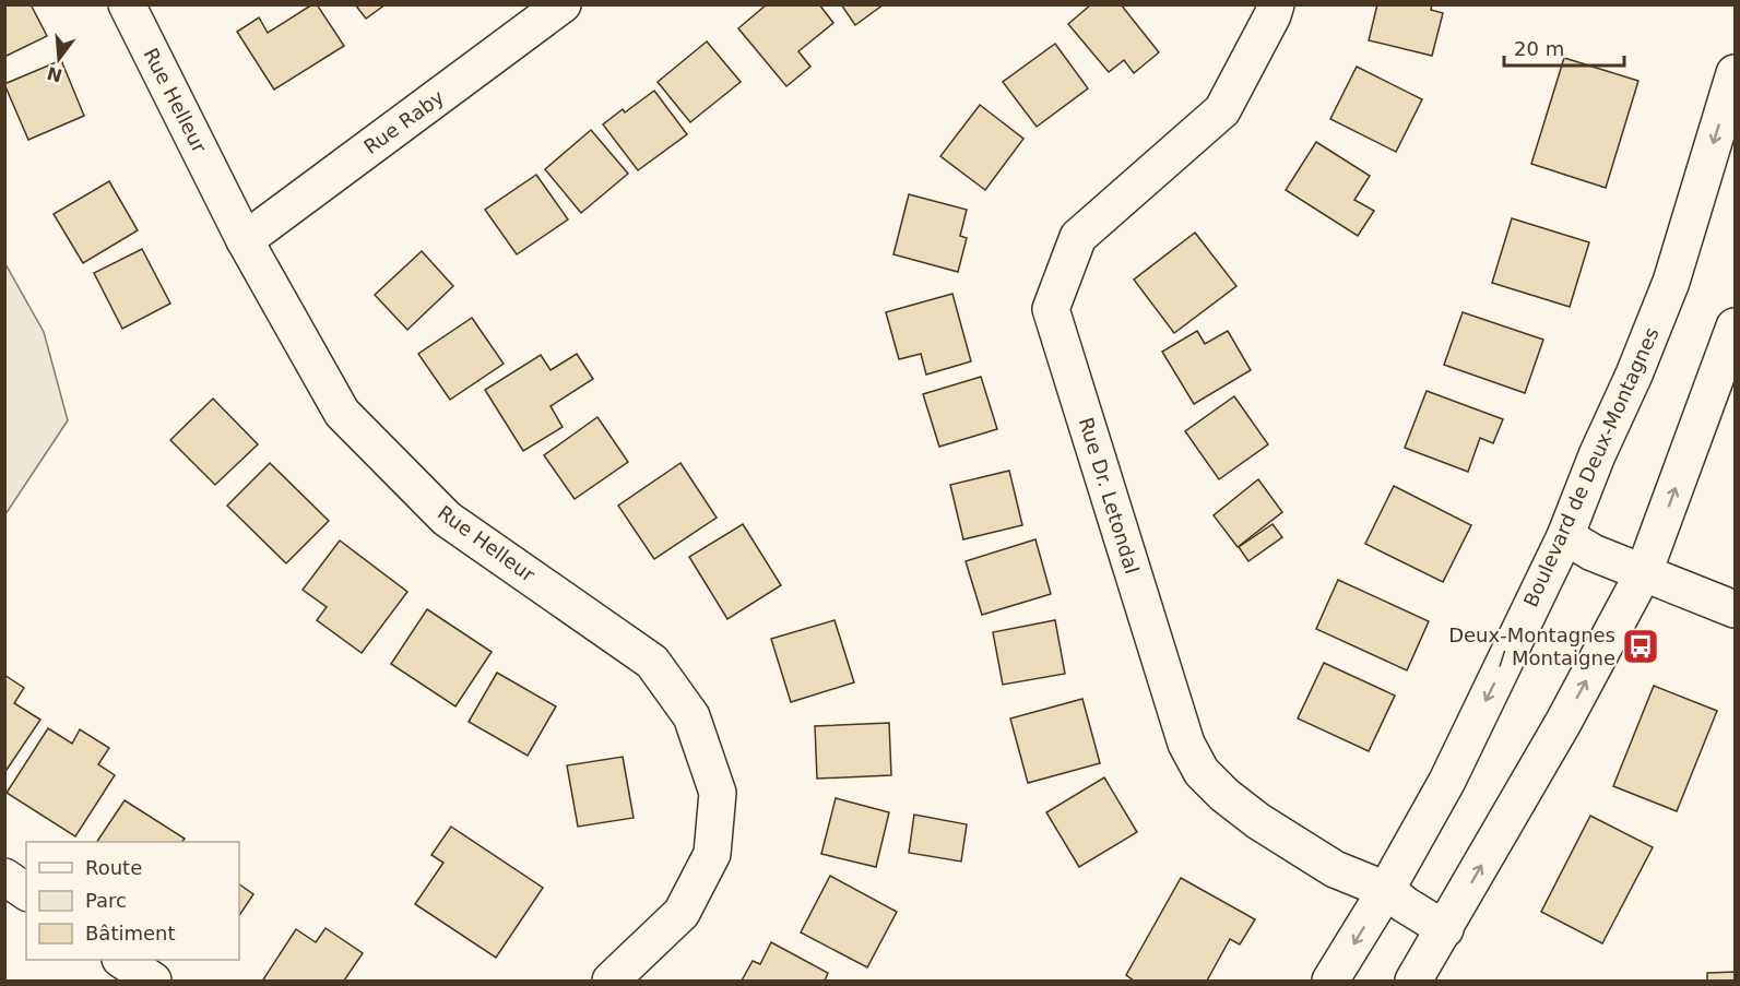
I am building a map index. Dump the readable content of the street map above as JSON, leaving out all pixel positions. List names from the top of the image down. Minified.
{"streets":{"street":["Rue Helleur","Rue Raby","Boulevard de Deux-Montagnes","Rue Dr. Letondal"]},"crossings":[["Rue Helleur","Rue Raby"],["Boulevard de Deux-Montagnes","Rue Dr. Letondal"]],"places":{"bus stop":["Deux-Montagnes / Montaigne"]},"legend":["Route","Parc","Bâtiment"],"scale_bar":"20 m","north":"bottom"}
